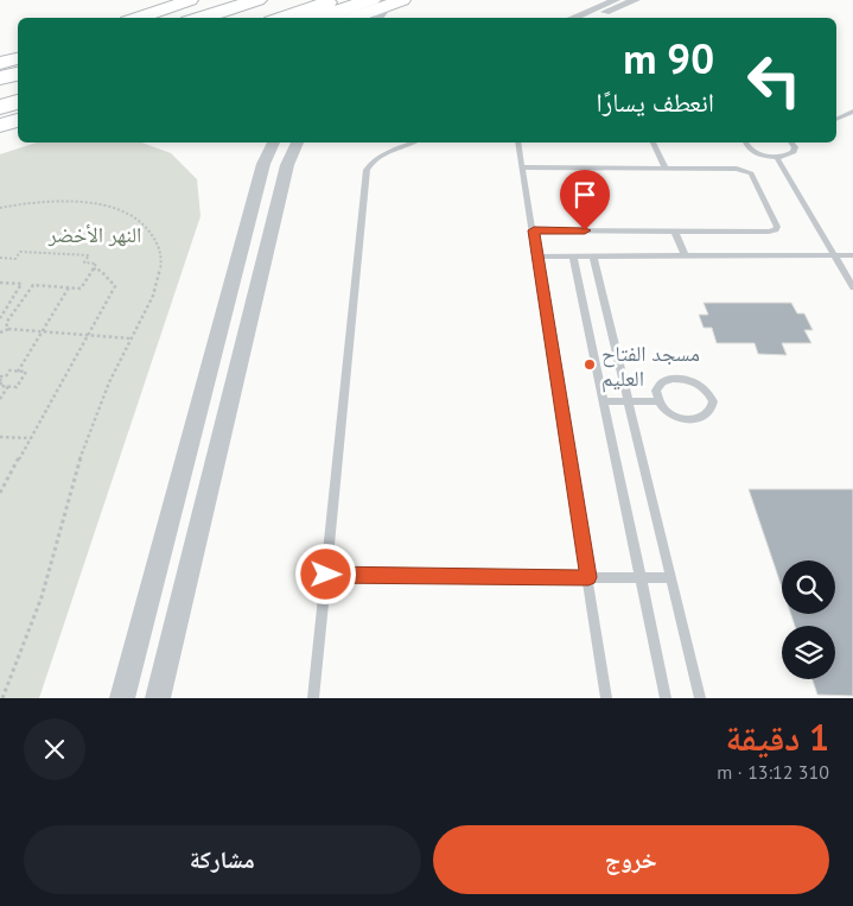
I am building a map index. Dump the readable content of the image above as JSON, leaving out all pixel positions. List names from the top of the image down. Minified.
{"parks":["النهر الأخضر"],"places":["مسجد الفتاح العليم"],"page":{"turn":["90 m","انعطف يسارًا"],"heading":["1 دقيقة","310 m · 13:12"],"buttons":["خروج","مشاركة"]}}
